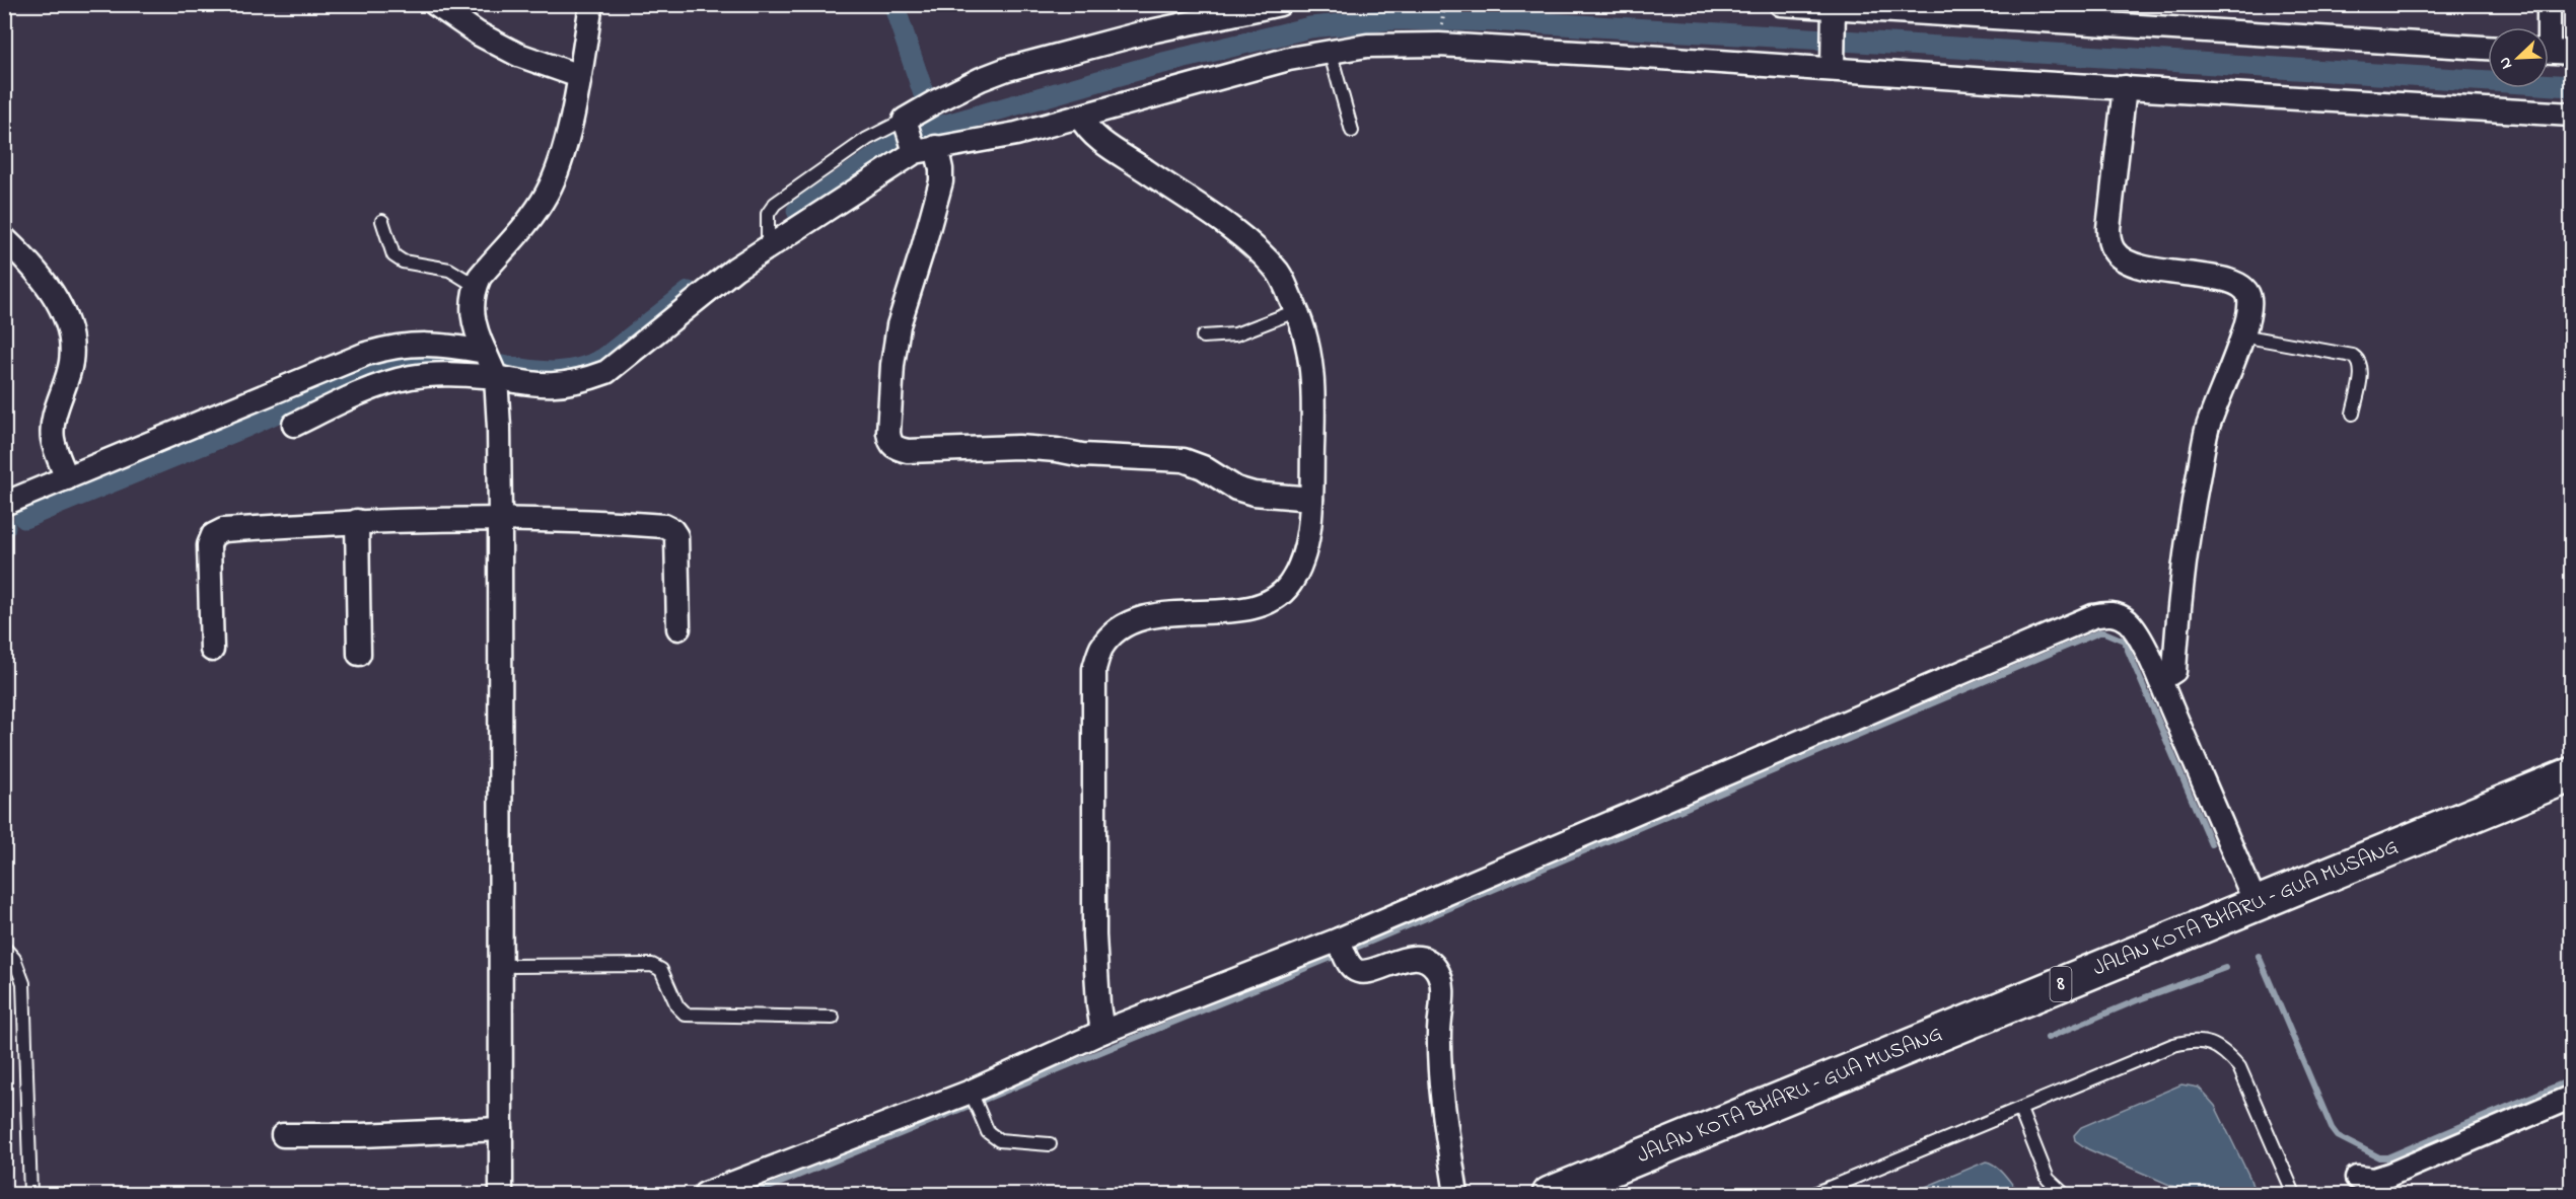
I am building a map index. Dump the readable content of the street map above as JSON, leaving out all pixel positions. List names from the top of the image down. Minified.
{"streets":{"main road":["JALAN KOTA BHARU – GUA MUSANG","8"]},"north":"bottom left"}
